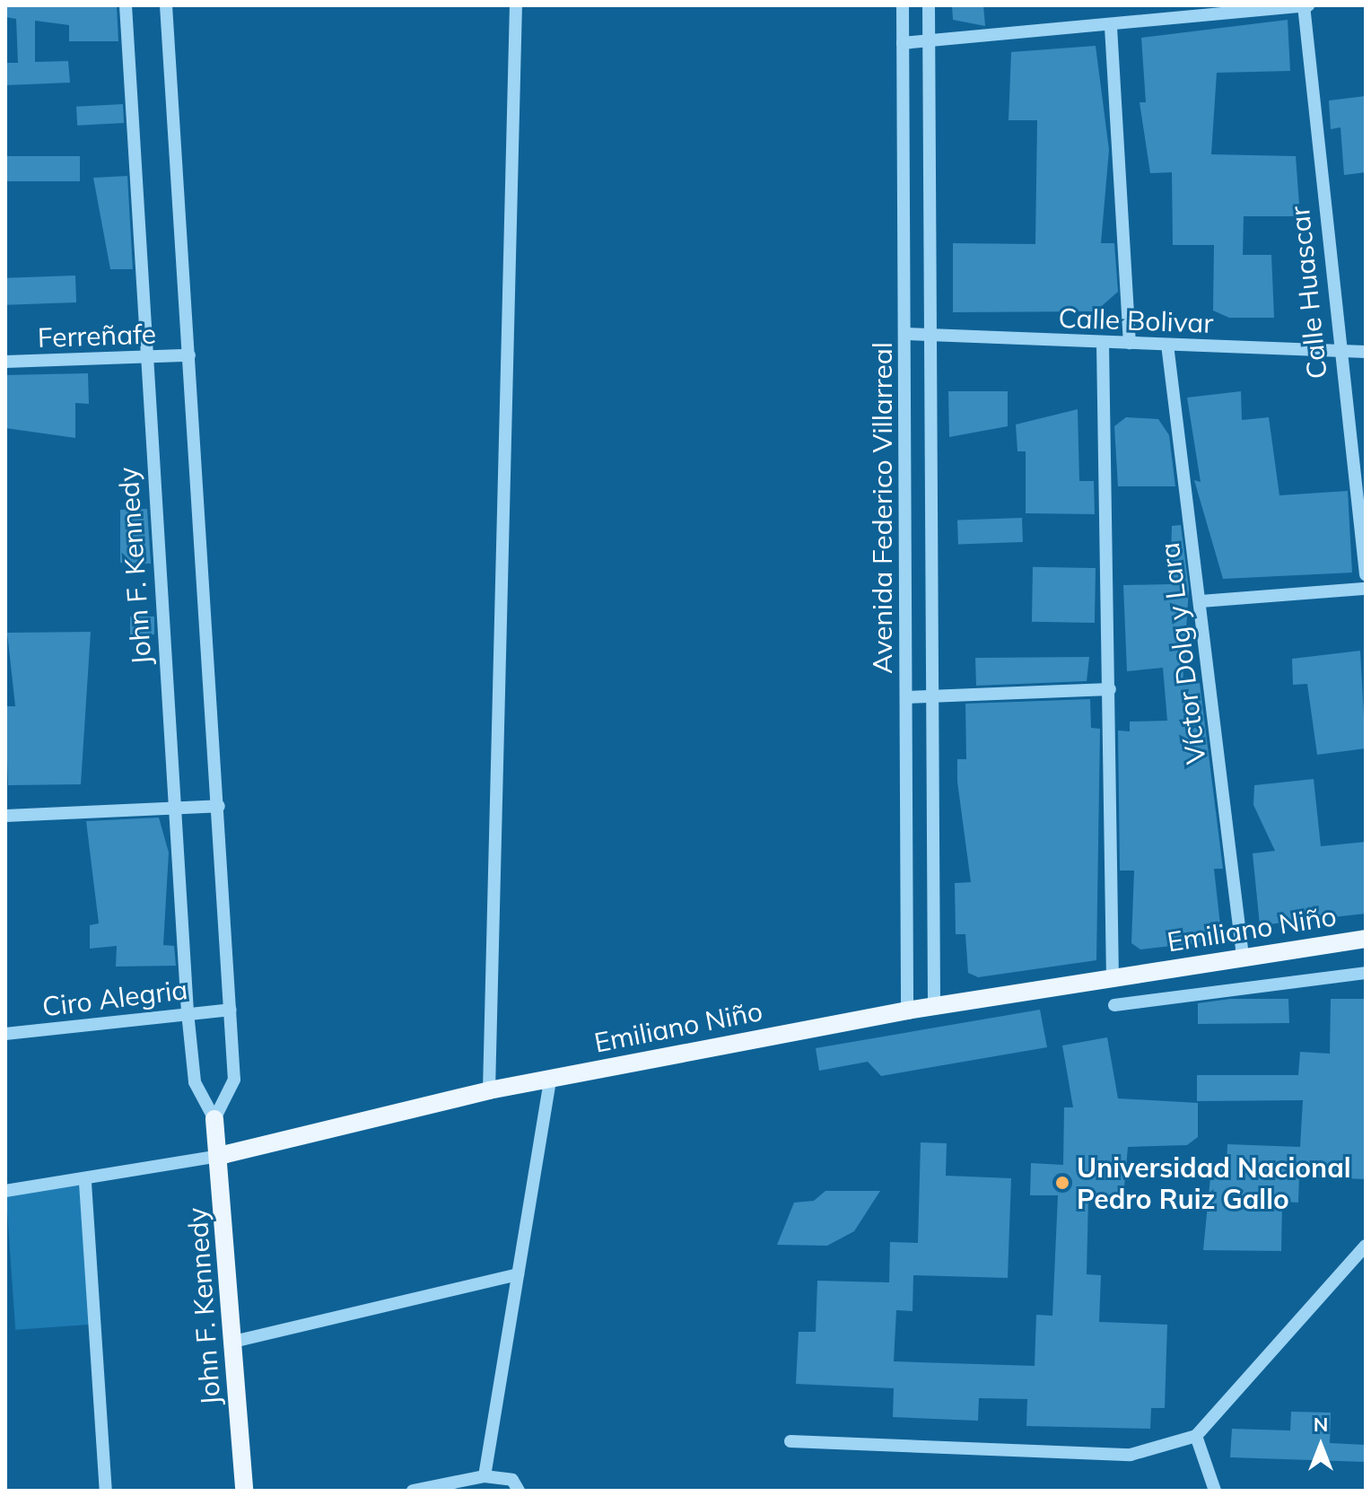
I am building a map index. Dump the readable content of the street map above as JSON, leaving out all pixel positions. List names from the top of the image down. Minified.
{"streets":{"main road":["John F. Kennedy","Emiliano Niño"],"street":["Calle Huascar","Calle Bolivar","Ferreñafe","Avenida Federico Villarreal","Víctor Dolg y Lara","Ciro Alegria"]},"crossings":[["Calle Huascar","Calle Bolivar"],["Calle Bolivar","Avenida Federico Villarreal"],["Calle Bolivar","Víctor Dolg y Lara"],["Ferreñafe","John F. Kennedy"],["Avenida Federico Villarreal","Emiliano Niño"],["John F. Kennedy","Emiliano Niño"],["John F. Kennedy","Ciro Alegria"],["Víctor Dolg y Lara","Emiliano Niño"]],"places":["Universidad Nacional Pedro Ruiz Gallo"],"north":"top"}
